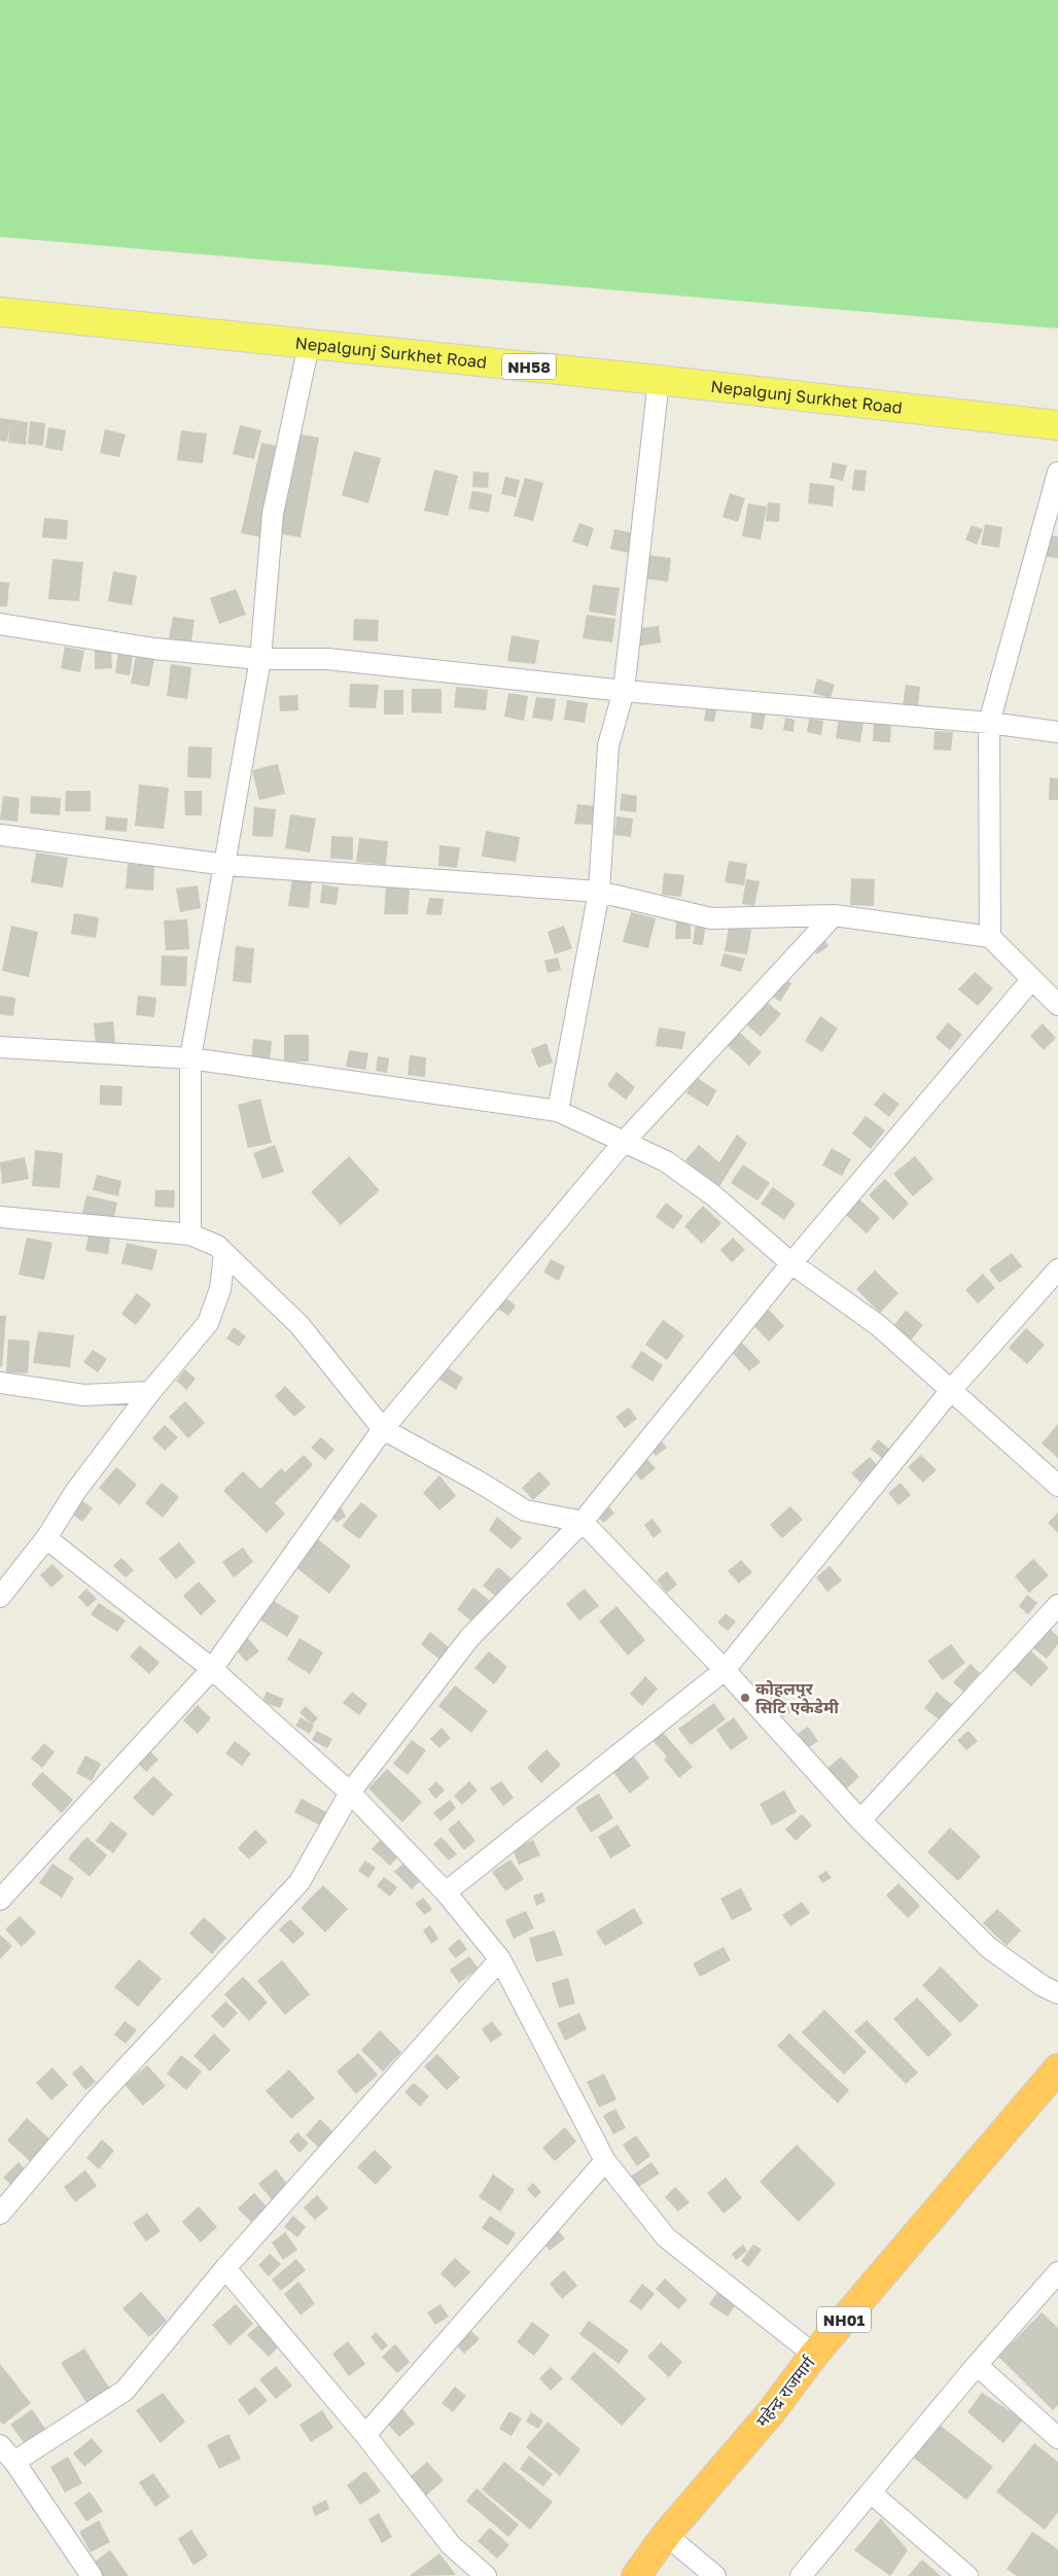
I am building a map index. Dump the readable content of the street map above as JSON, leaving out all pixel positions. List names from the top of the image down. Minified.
{"streets":{"highway":["NH01","महेन्द्र राजमार्ग"],"main road":["Nepalgunj Surkhet Road","NH58"]},"places":["कोहलपुर सिटि एकेडेमी"]}
